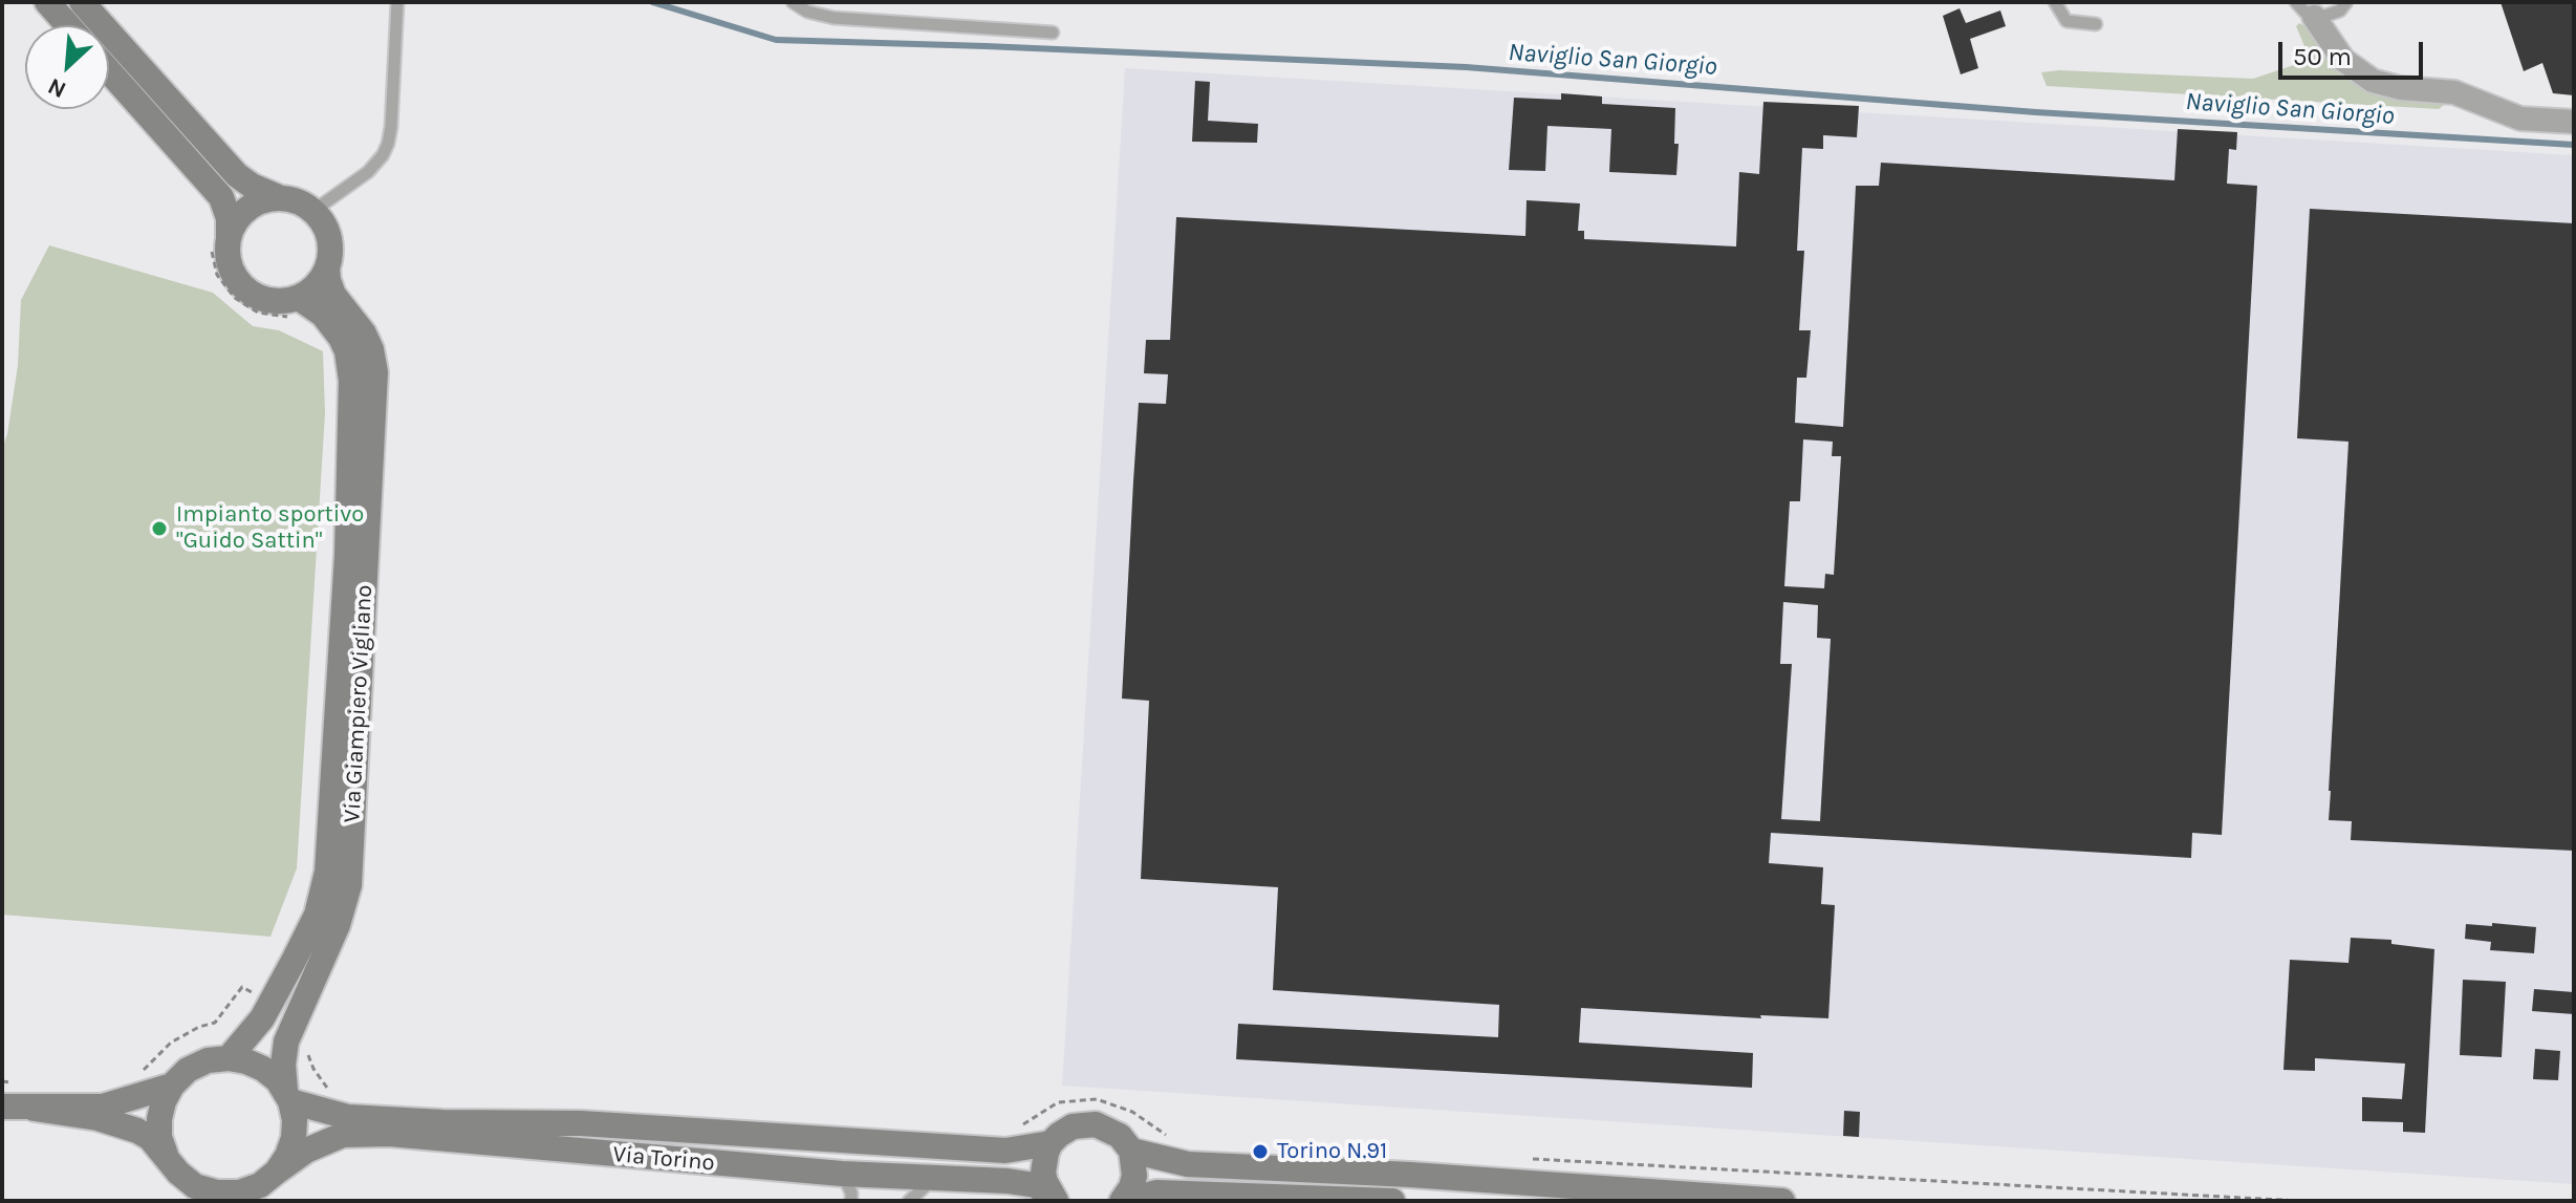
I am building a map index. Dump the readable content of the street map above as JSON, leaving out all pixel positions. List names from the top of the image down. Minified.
{"streets":{"main road":["Via Giampiero Vigliano","Via Torino"]},"crossings":[["Via Giampiero Vigliano","Via Torino"]],"water":["Naviglio San Giorgio"],"places":["Impianto sportivo \"Guido Sattin\"","Torino N.91"],"scale_bar":"50 m","north":"bottom left"}
